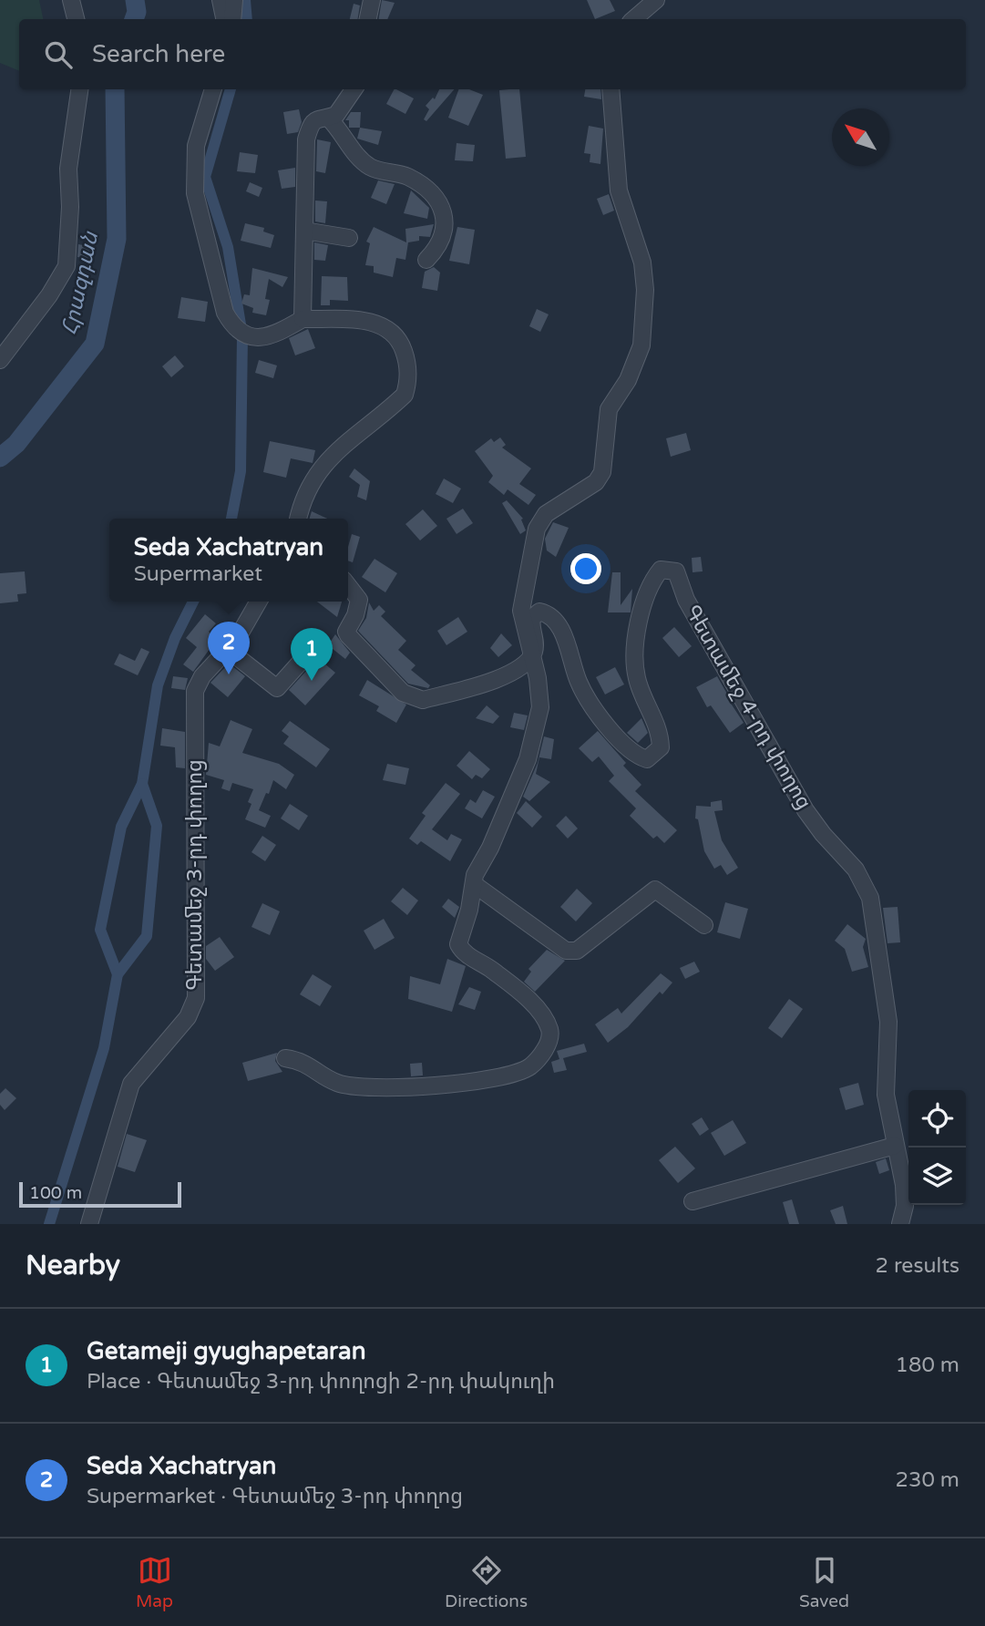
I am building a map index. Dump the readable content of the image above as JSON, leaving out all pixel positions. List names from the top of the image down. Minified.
{"streets":{"street":["Գետամեջ 4-րդ փողոց","Գետամեջ 3-րդ փողոց"]},"water":["Հրազդան"],"scale_bar":"100 m","north":"top left","page":{"search":"Search here","popup":["Seda Xachatryan","Supermarket"],"pins":["2","1"],"scale":"100 m","heading":["Nearby","2 results"],"list":[{"mark":"1","name":"Getameji gyughapetaran","note":"Place · Գետամեջ 3-րդ փողոցի 2-րդ փակուղի","value":"180 m"},{"mark":"2","name":"Seda Xachatryan","note":"Supermarket · Գետամեջ 3-րդ փողոց","value":"230 m"}],"nav":["Map","Directions","Saved"]}}
